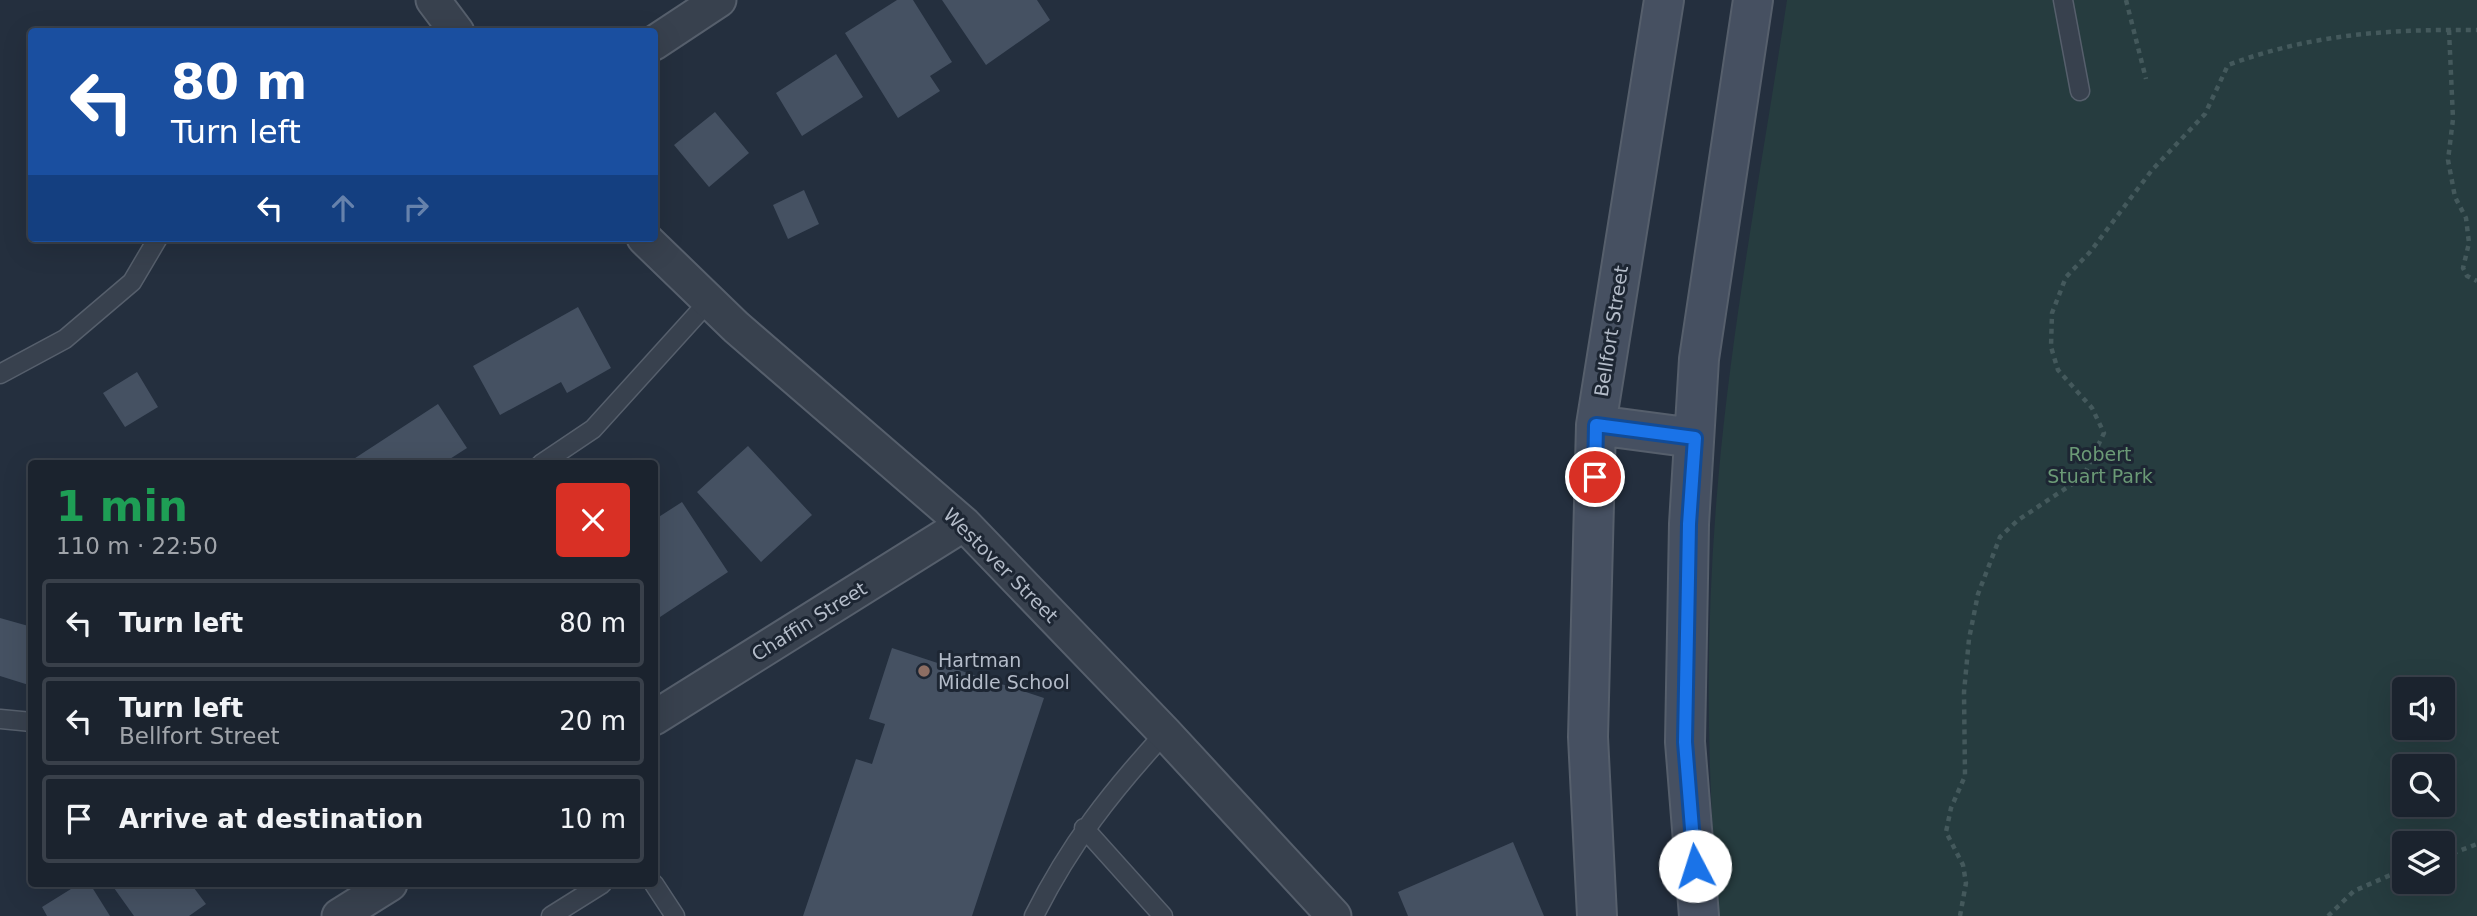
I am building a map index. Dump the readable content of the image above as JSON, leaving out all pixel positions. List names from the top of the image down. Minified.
{"streets":{"main road":["Bellfort Street"],"street":["Westover Street","Chaffin Street"]},"crossings":[["Westover Street","Chaffin Street"]],"parks":["Robert Stuart Park"],"places":["Hartman Middle School"],"page":{"turn":["80 m","Turn left"],"heading":["1 min","110 m · 22:50"],"list":[{"name":"Turn left","value":"80 m"},{"name":"Turn left","note":"Bellfort Street","value":"20 m"},{"name":"Arrive at destination","value":"10 m"}]}}
